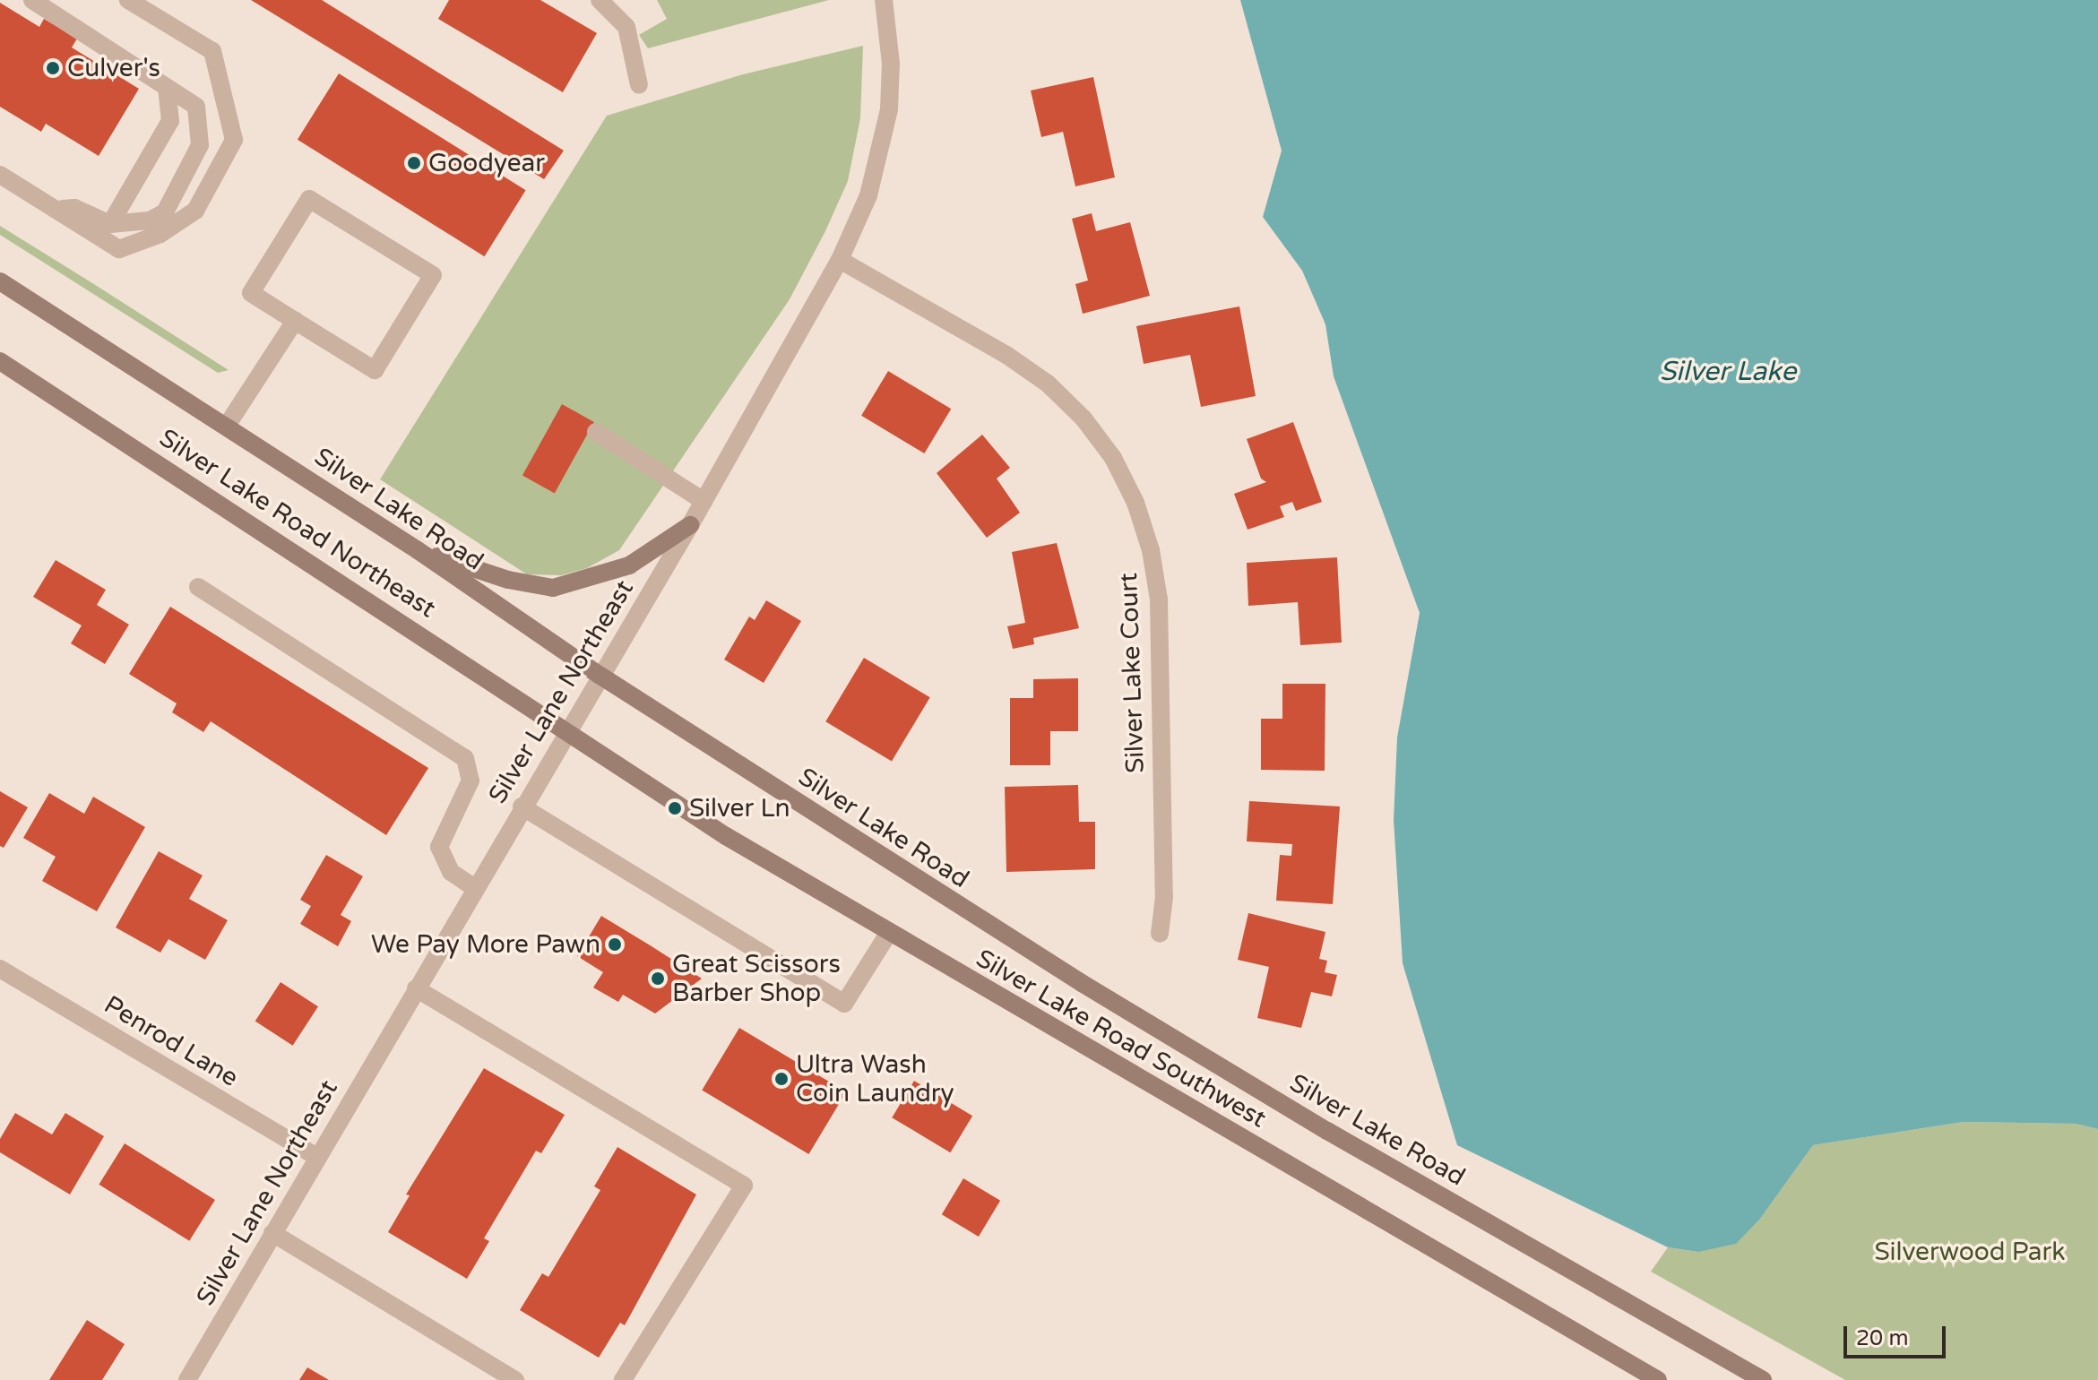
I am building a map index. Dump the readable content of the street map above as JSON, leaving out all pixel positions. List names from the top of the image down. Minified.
{"streets":{"main road":["Silver Lake Road","Silver Lake Road Northeast","Silver Lake Road Southwest"],"street":["Silver Lake Court","Silver Lane Northeast","Penrod Lane"]},"crossings":[["Silver Lake Road","Silver Lane Northeast"],["Silver Lake Road Northeast","Silver Lane Northeast"],["Silver Lake Road Northeast","Silver Lake Road Southwest"],["Silver Lake Court","Silver Lane Northeast"],["Silver Lane Northeast","Silver Lake Road Southwest"],["Silver Lane Northeast","Penrod Lane"]],"water":["Silver Lake"],"parks":["Silverwood Park"],"places":["Culver's","Goodyear","Silver Ln","We Pay More Pawn","Great Scissors Barber Shop","Ultra Wash Coin Laundry"],"scale_bar":"20 m"}
